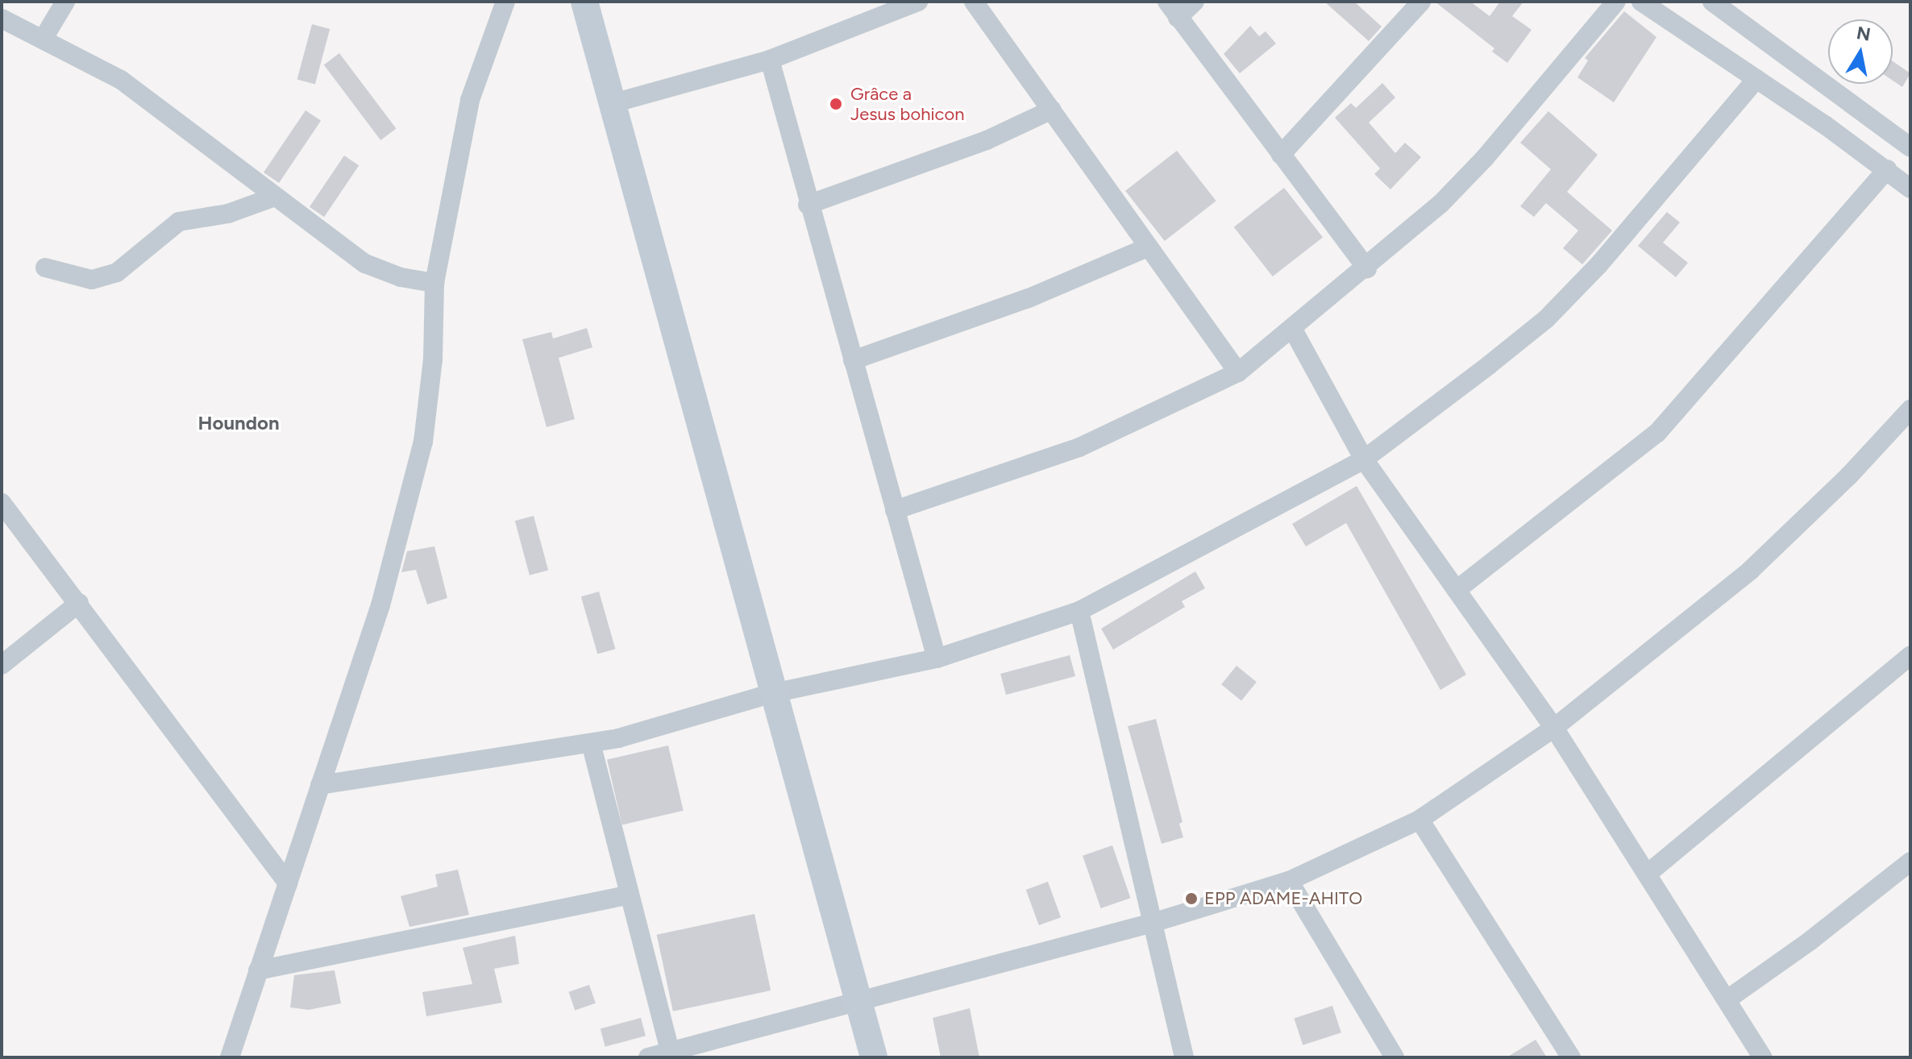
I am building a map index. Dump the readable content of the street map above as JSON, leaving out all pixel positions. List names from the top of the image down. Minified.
{"districts":["Houndon"],"places":["Grâce a Jesus bohicon","EPP ADAME-AHITO"],"north":"top"}
